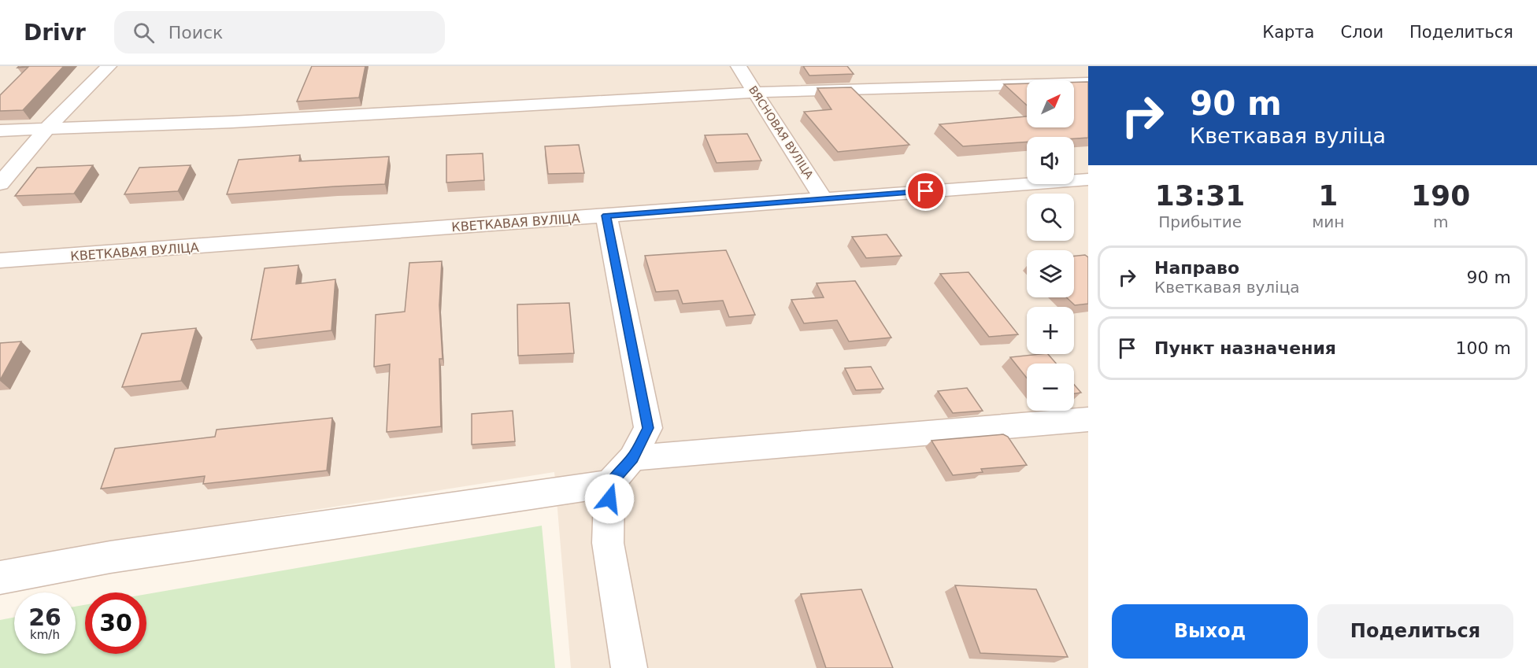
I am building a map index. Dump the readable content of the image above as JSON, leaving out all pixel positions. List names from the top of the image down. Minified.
{"streets":{"street":["ВЯСНОВАЯ ВУЛІЦА","КВЕТКАВАЯ ВУЛІЦА"]},"crossings":[["ВЯСНОВАЯ ВУЛІЦА","КВЕТКАВАЯ ВУЛІЦА"]],"north":"top right","page":{"header":"Drivr","search":"Поиск","nav":["Карта","Слои","Поделиться"],"turn":["90 m","Кветкавая вуліца"],"map_buttons":["+","−"],"eta":["13:31","Прибытие","1","мин","190","m"],"list":[{"name":"Направо","note":"Кветкавая вуліца","value":"90 m"},{"name":"Пункт назначения","value":"100 m"}],"speed":"26 km/h","limit":"30","buttons":["Выход","Поделиться"]}}
